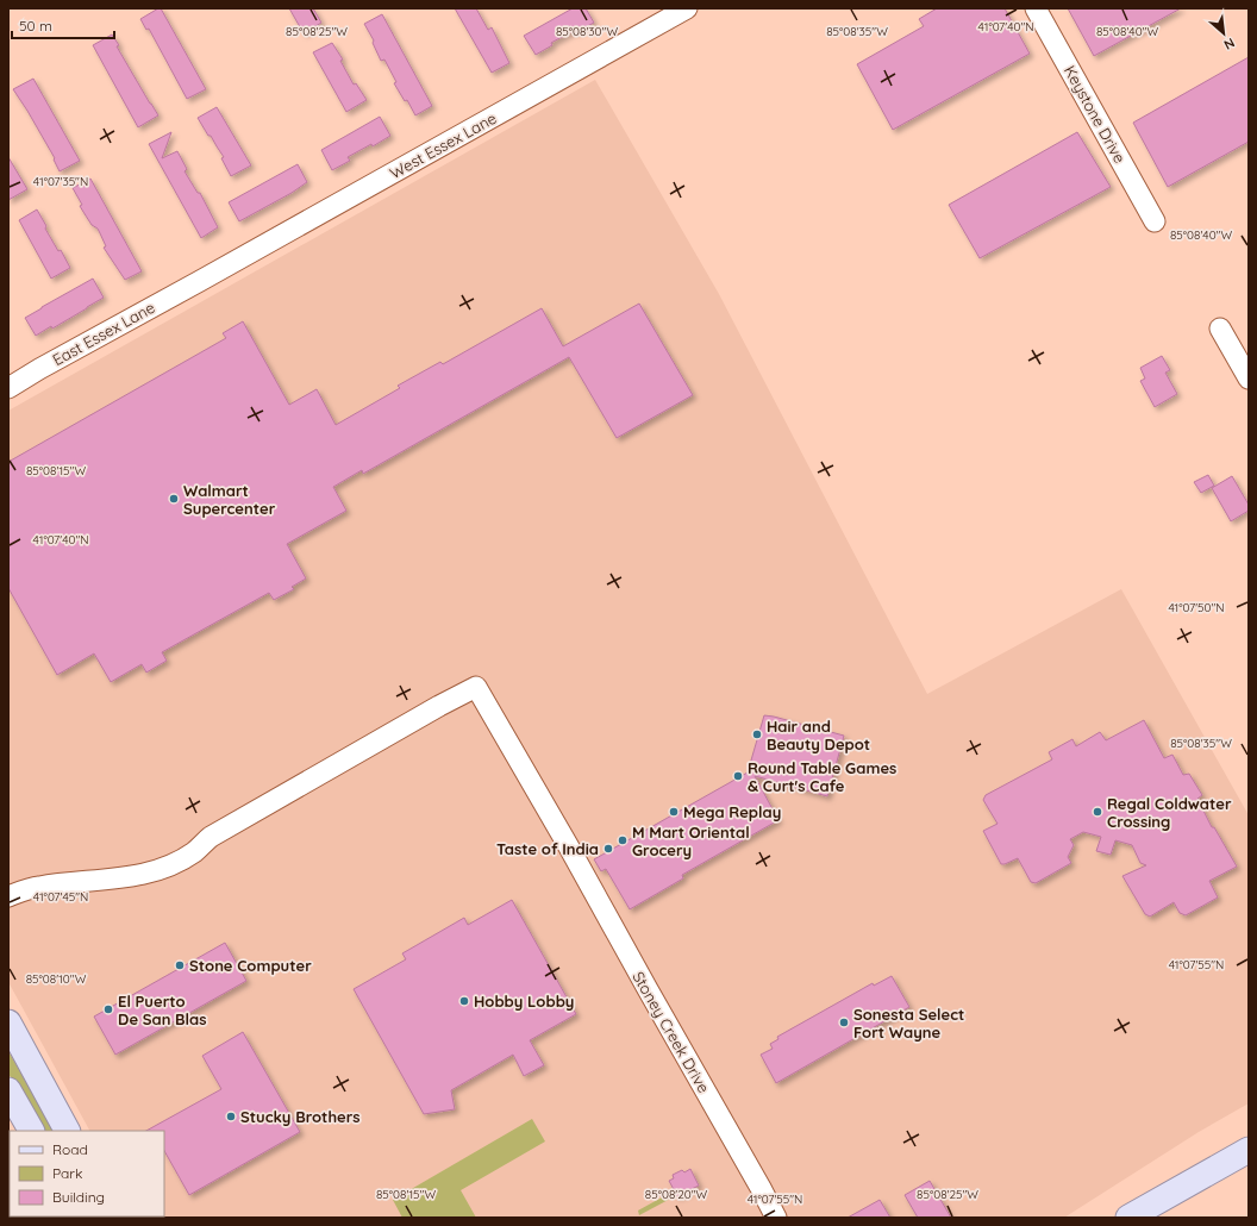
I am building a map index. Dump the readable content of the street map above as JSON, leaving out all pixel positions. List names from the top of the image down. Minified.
{"streets":{"street":["Keystone Drive","West Essex Lane","East Essex Lane","Stoney Creek Drive"]},"crossings":[["West Essex Lane","East Essex Lane"]],"places":["Walmart Supercenter","Hair and Beauty Depot","Round Table Games & Curt's Cafe","Mega Replay","Regal Coldwater Crossing","M Mart Oriental Grocery","Taste of India","Stone Computer","Hobby Lobby","El Puerto De San Blas","Sonesta Select Fort Wayne","Stucky Brothers"],"legend":["Road","Park","Building"],"scale_bar":"50 m","north":"bottom right","coordinates":["41°07'40\"N","85°08'25\"W","85°08'30\"W","85°08'35\"W","85°08'40\"W","41°07'35\"N","85°08'15\"W","41°07'50\"N","41°07'45\"N","41°07'55\"N","85°08'10\"W","85°08'20\"W"]}
